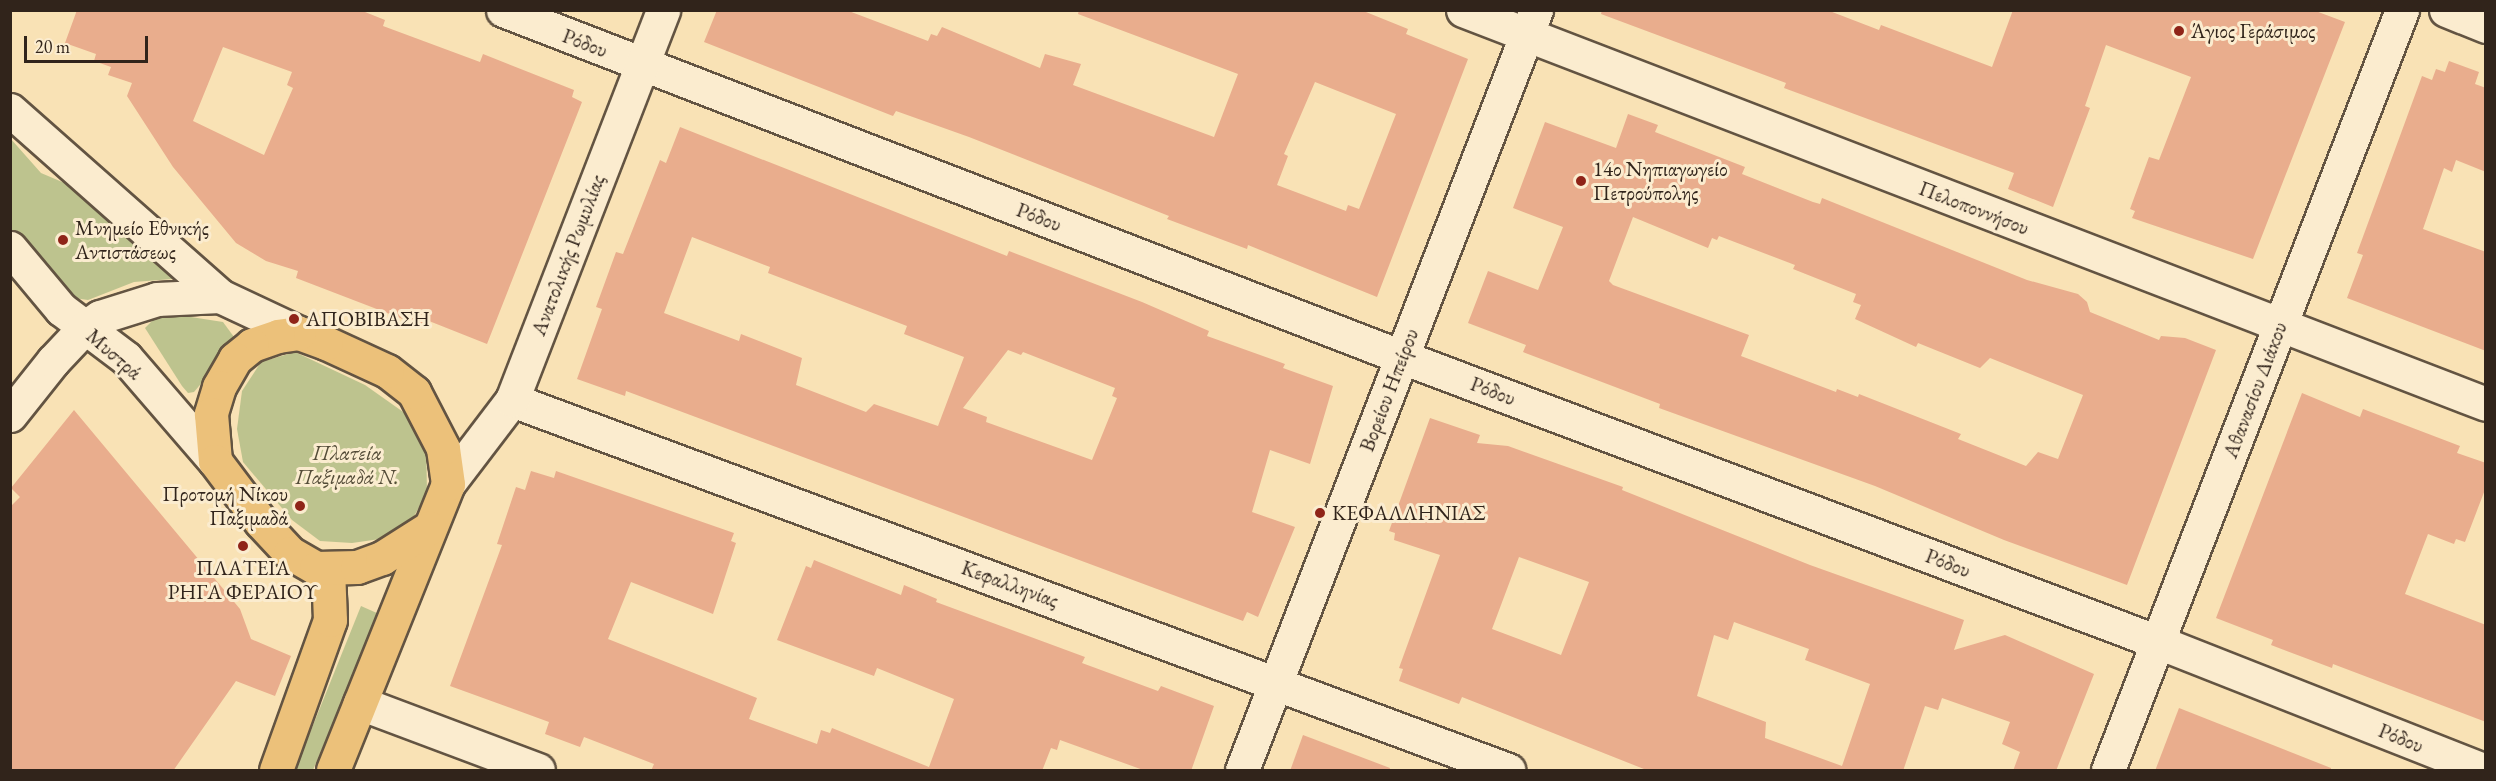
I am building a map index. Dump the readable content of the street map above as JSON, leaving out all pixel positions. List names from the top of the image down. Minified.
{"streets":{"street":["Ρόδου","Πελοποννήσου","Ανατολικής Ρωμυλίας","Μυστρά","Βορείου Ηπείρου","Αθανασίου Διάκου","Κεφαλληνίας"]},"crossings":[["Ρόδου","Ανατολικής Ρωμυλίας"],["Ρόδου","Βορείου Ηπείρου"],["Ρόδου","Αθανασίου Διάκου"],["Πελοποννήσου","Βορείου Ηπείρου"],["Πελοποννήσου","Αθανασίου Διάκου"],["Ανατολικής Ρωμυλίας","Κεφαλληνίας"],["Βορείου Ηπείρου","Κεφαλληνίας"]],"parks":["Πλατεία Παξιμαδά Ν."],"places":["Άγιος Γεράσιμος","14ο Νηπιαγωγείο Πετρούπολης","Μνημείο Εθνικής Αντιστάσεως","ΑΠΟΒΙΒΑΣΗ","Προτομή Νίκου Παξιμαδά","ΚΕΦΑΛΛΗΝΙΑΣ","ΠΛΑΤΕΙΑ ΡΗΓΑ ΦΕΡΑΙΟΥ"],"scale_bar":"20 m"}
